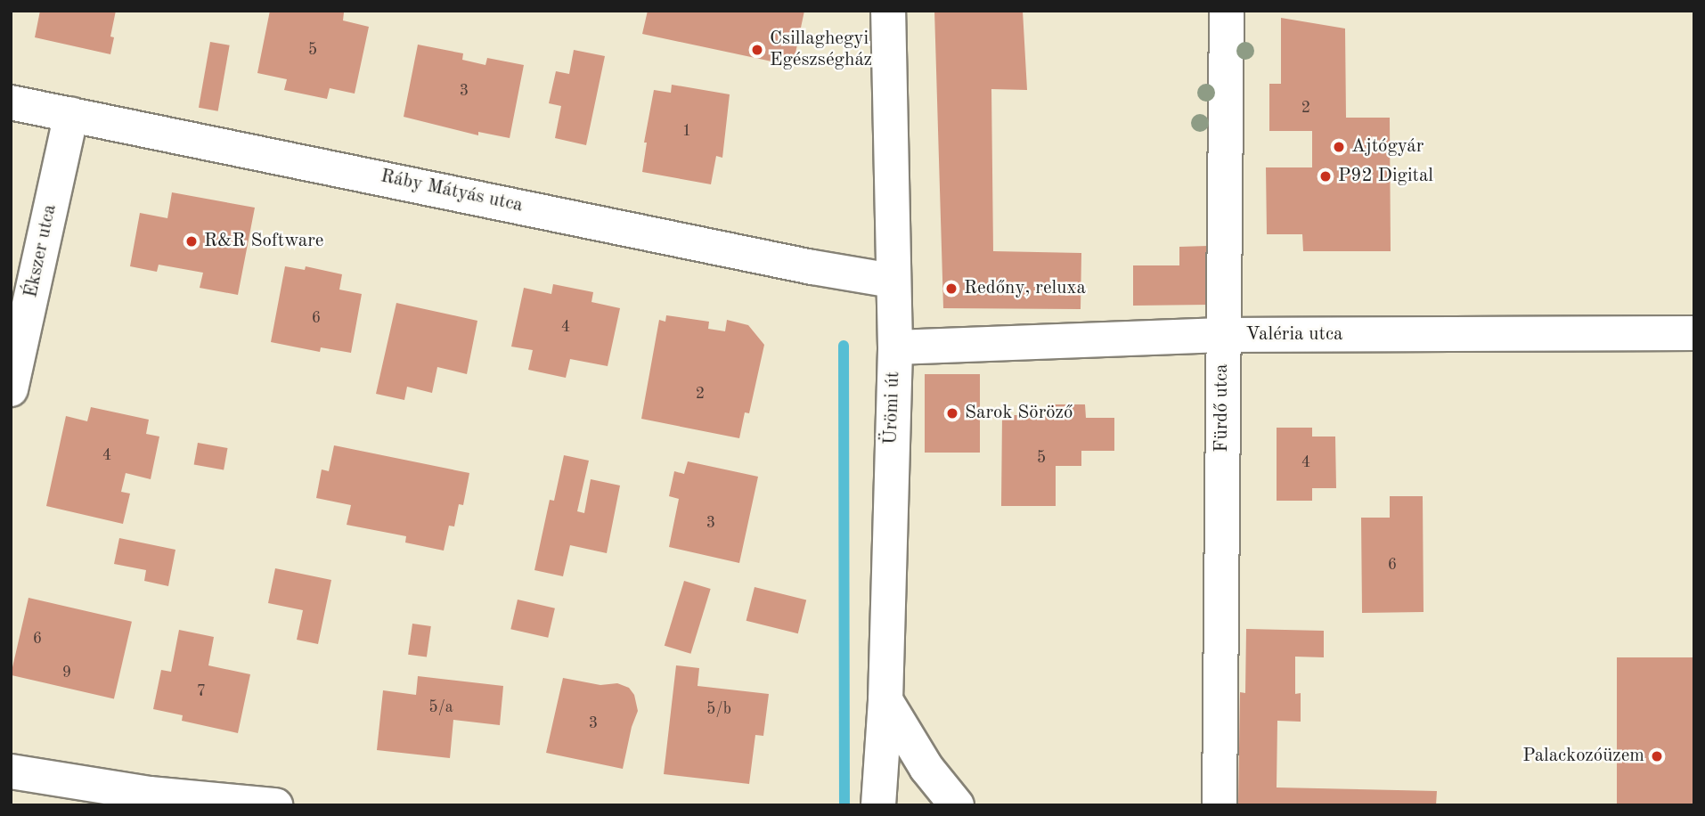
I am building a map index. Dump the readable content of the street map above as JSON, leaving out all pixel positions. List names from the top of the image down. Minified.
{"streets":{"street":["Ráby Mátyás utca","Ékszer utca","Valéria utca","Ürömi út","Fürdő utca"]},"crossings":[["Ráby Mátyás utca","Ékszer utca"],["Ráby Mátyás utca","Ürömi út"],["Valéria utca","Ürömi út"],["Valéria utca","Fürdő utca"]],"places":["Csillaghegyi Egészségház","Ajtógyár","P92 Digital","R&R Software","Redőny, reluxa","Sarok Söröző","Palackozóüzem"],"house_numbers":["5","3","2","1","6","4","2","4","5","4","3","6","6","9","7","5/a","5/b","3"]}
